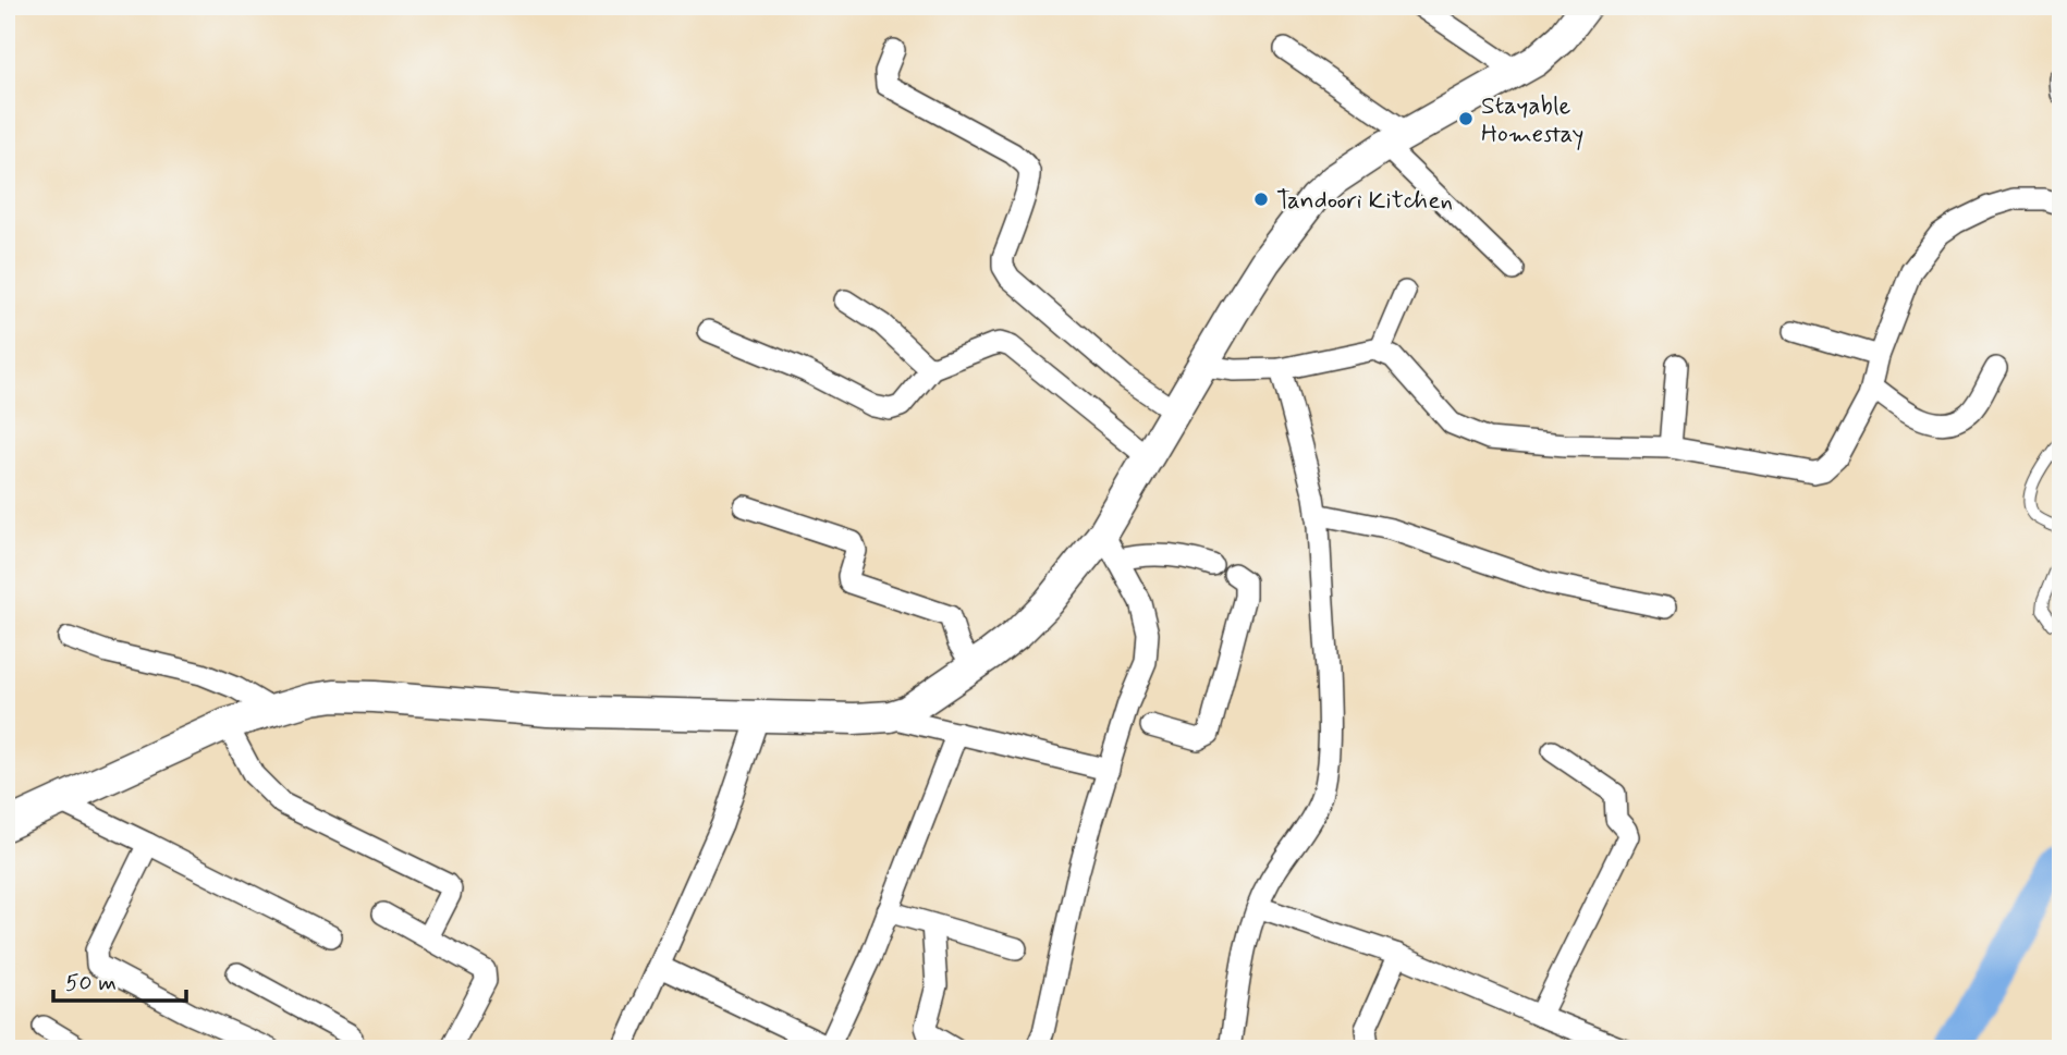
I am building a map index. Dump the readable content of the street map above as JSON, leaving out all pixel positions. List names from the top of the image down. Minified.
{"places":["Stayable Homestay","Tandoori Kitchen"],"scale_bar":"50 m"}
